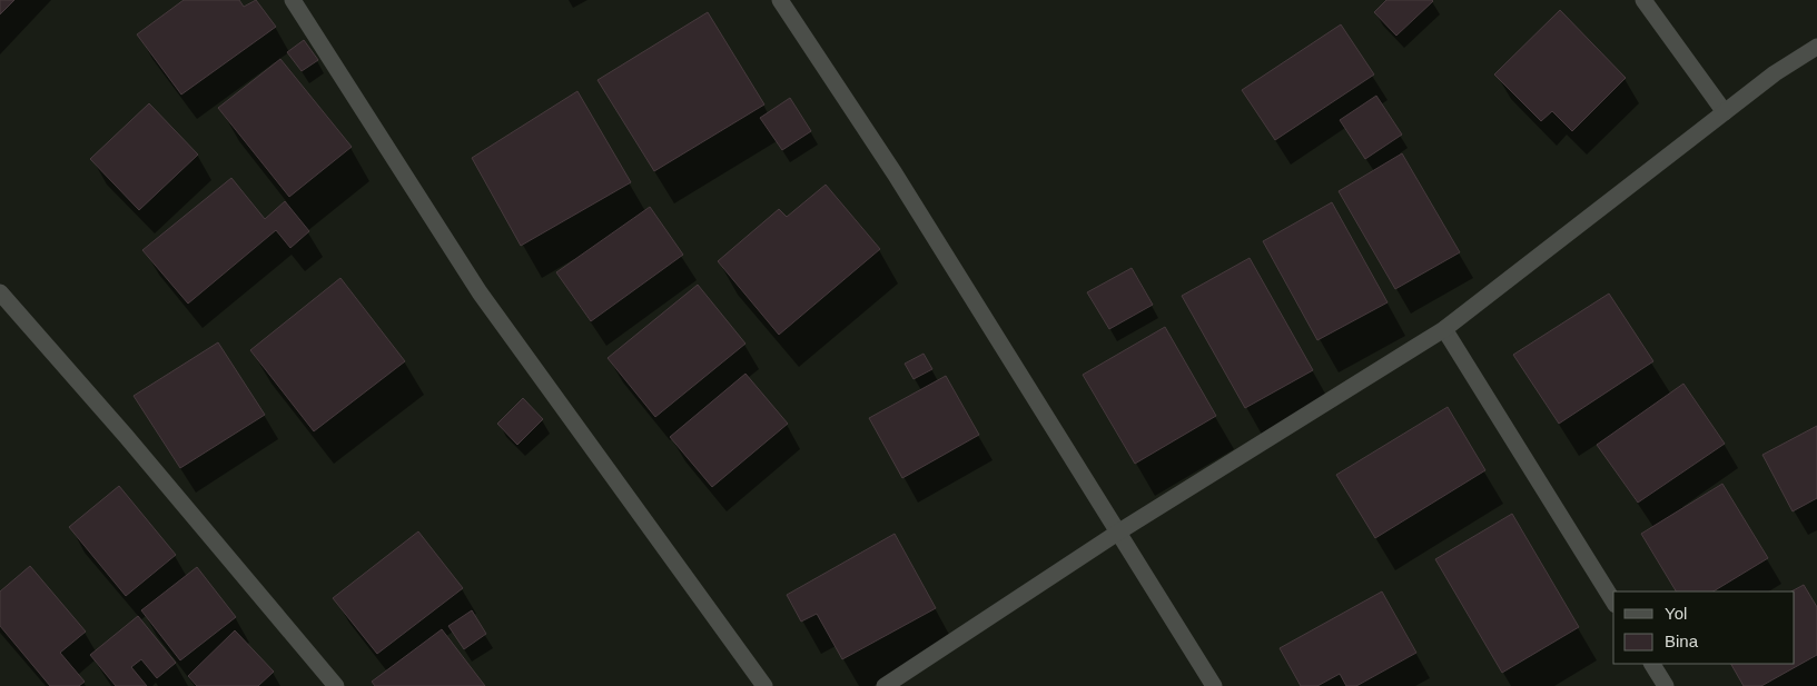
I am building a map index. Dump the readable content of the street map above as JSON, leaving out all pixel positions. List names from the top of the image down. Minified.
{"legend":["Yol","Bina"]}
